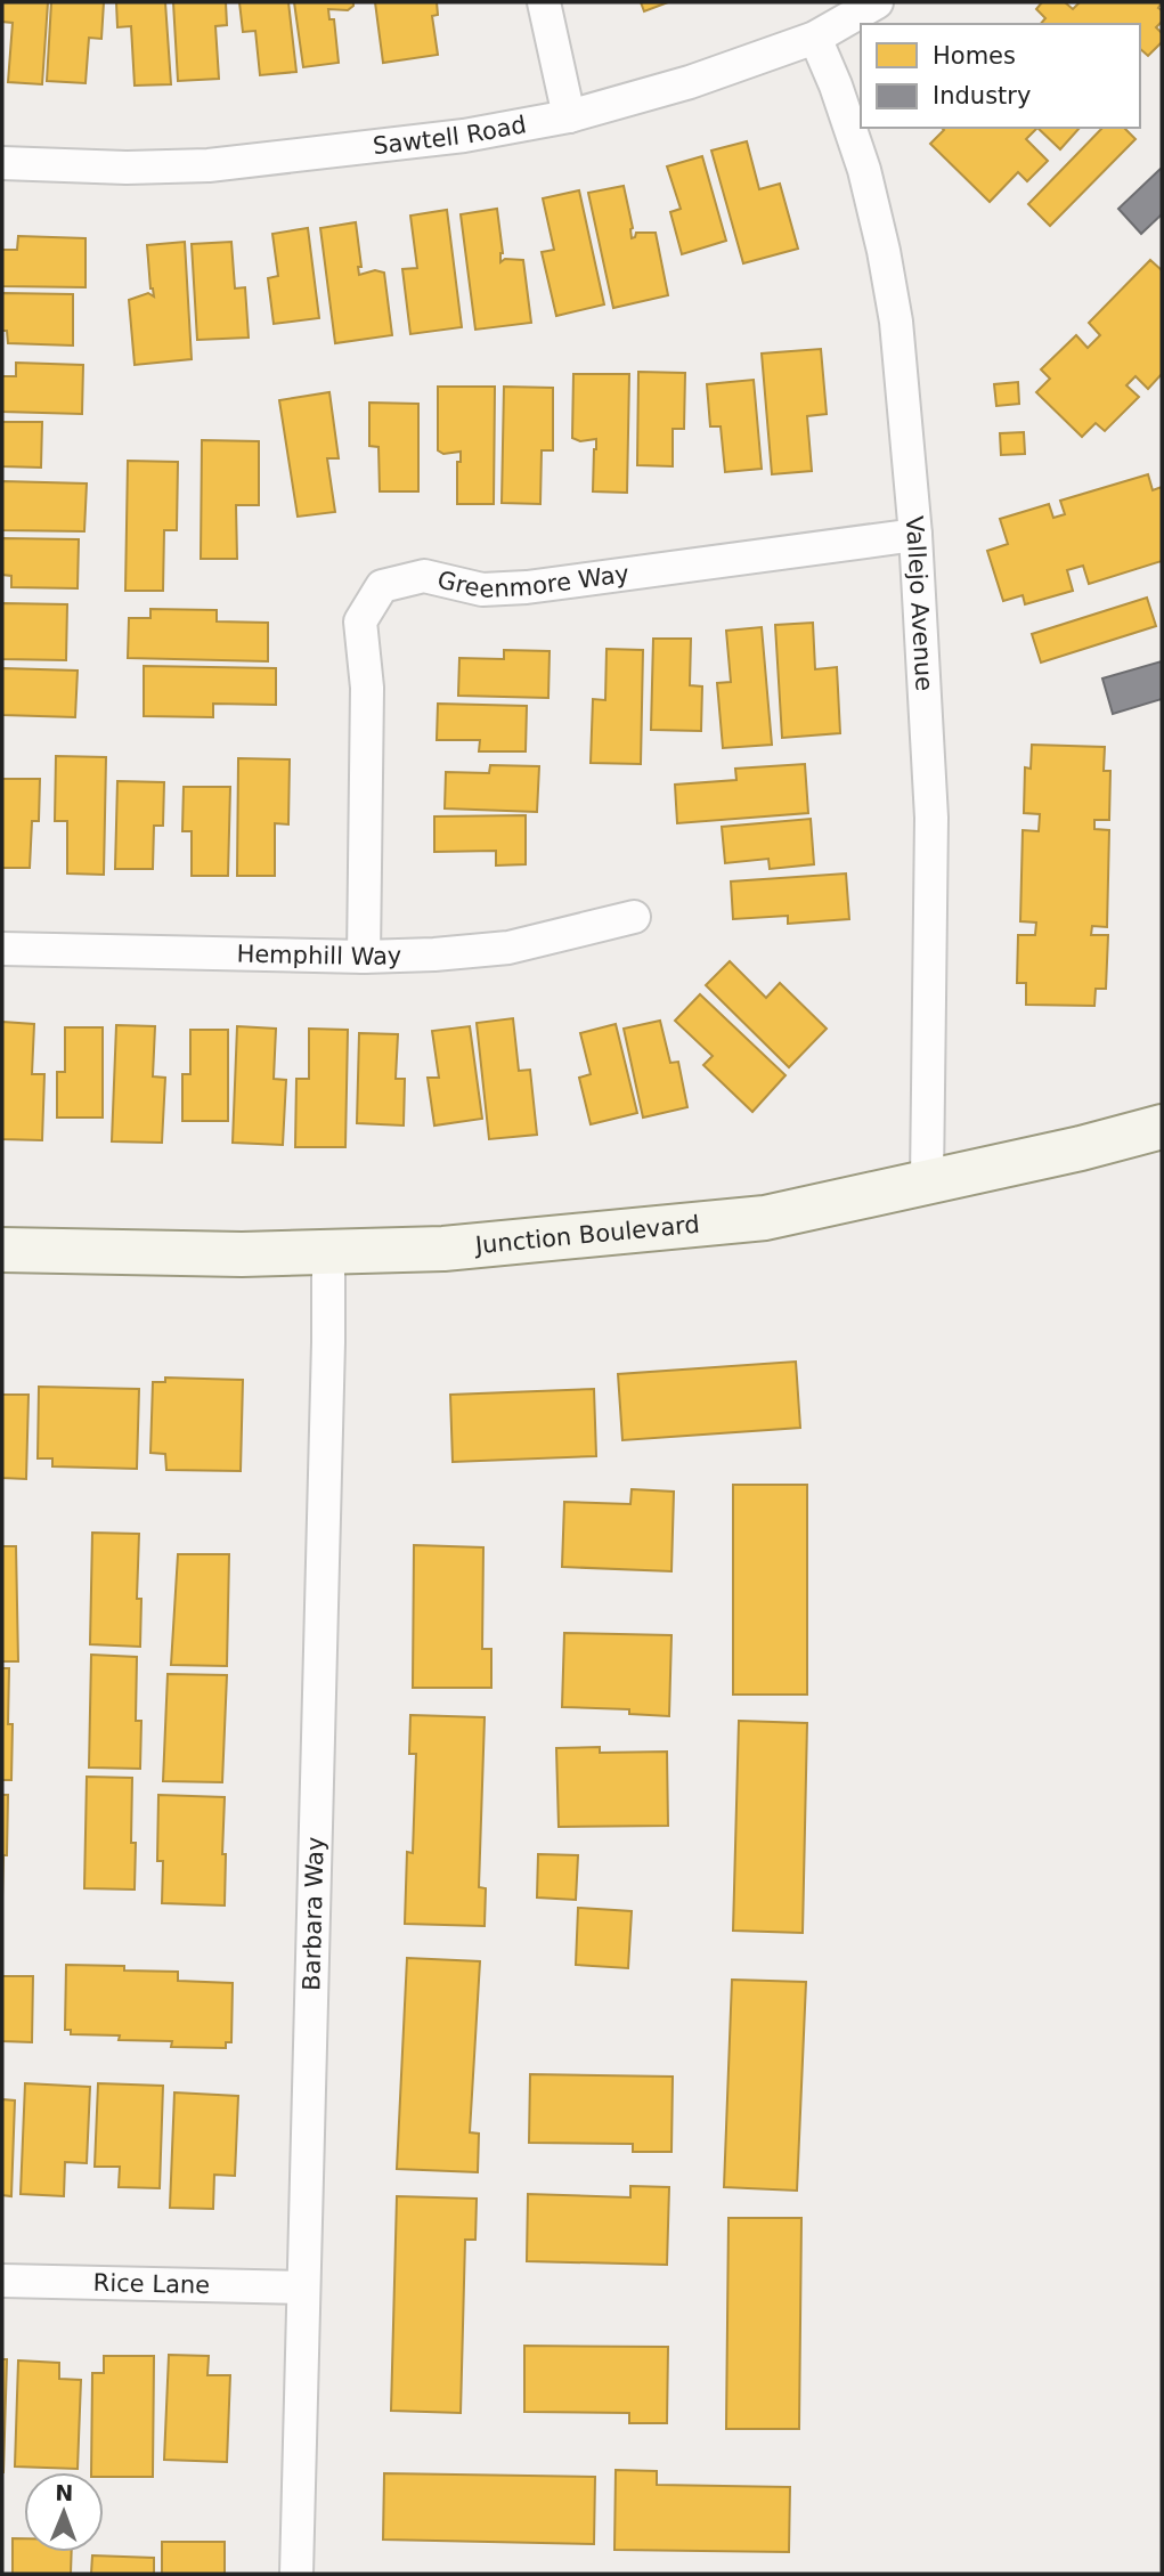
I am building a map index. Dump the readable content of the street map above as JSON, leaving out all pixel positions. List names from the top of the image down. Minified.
{"streets":{"main road":["Junction Boulevard"],"street":["Sawtell Road","Greenmore Way","Vallejo Avenue","Hemphill Way","Barbara Way","Rice Lane"]},"crossings":[["Sawtell Road","Vallejo Avenue"],["Greenmore Way","Vallejo Avenue"],["Greenmore Way","Hemphill Way"],["Vallejo Avenue","Junction Boulevard"],["Junction Boulevard","Barbara Way"],["Barbara Way","Rice Lane"]],"legend":["Homes","Industry"],"north":"top"}
